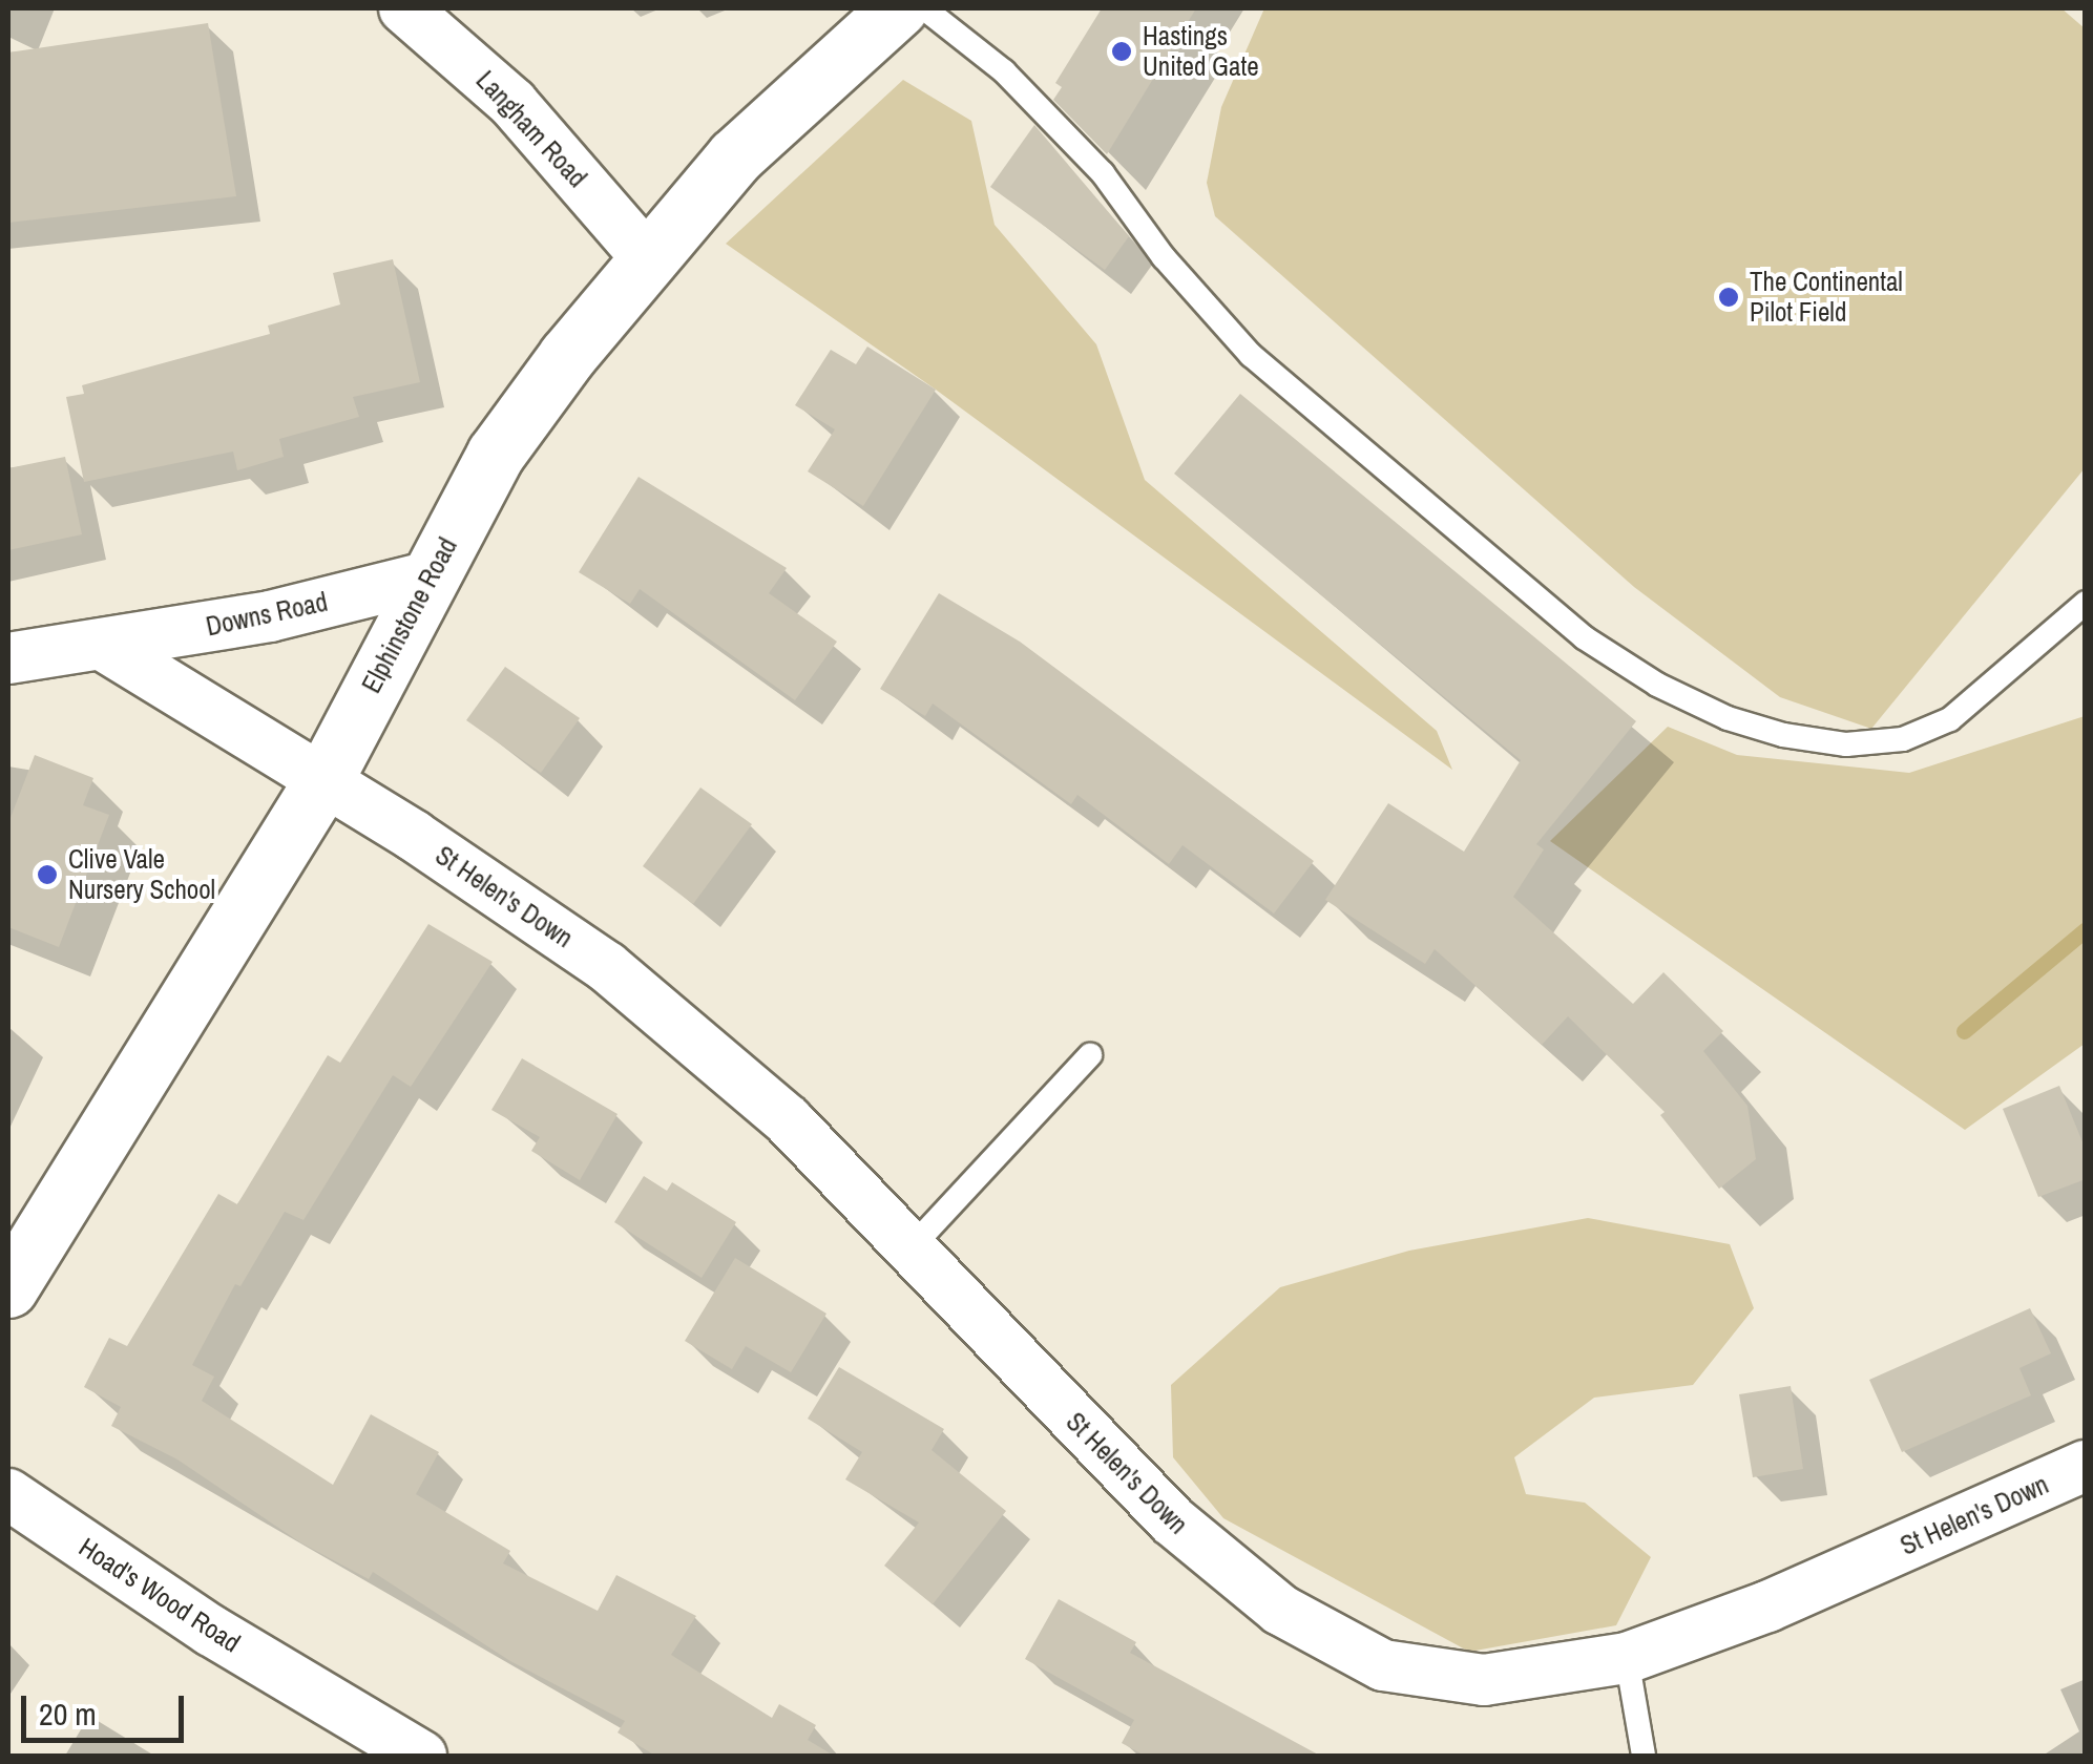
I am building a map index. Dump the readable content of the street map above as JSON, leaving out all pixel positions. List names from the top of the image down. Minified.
{"streets":{"street":["Langham Road","Downs Road","Elphinstone Road","St Helen's Down","Hoad's Wood Road"]},"crossings":[["Langham Road","Elphinstone Road"],["Downs Road","Elphinstone Road"],["Elphinstone Road","St Helen's Down"]],"places":["Hastings United Gate","The Continental Pilot Field","Clive Vale Nursery School"],"scale_bar":"20 m"}
